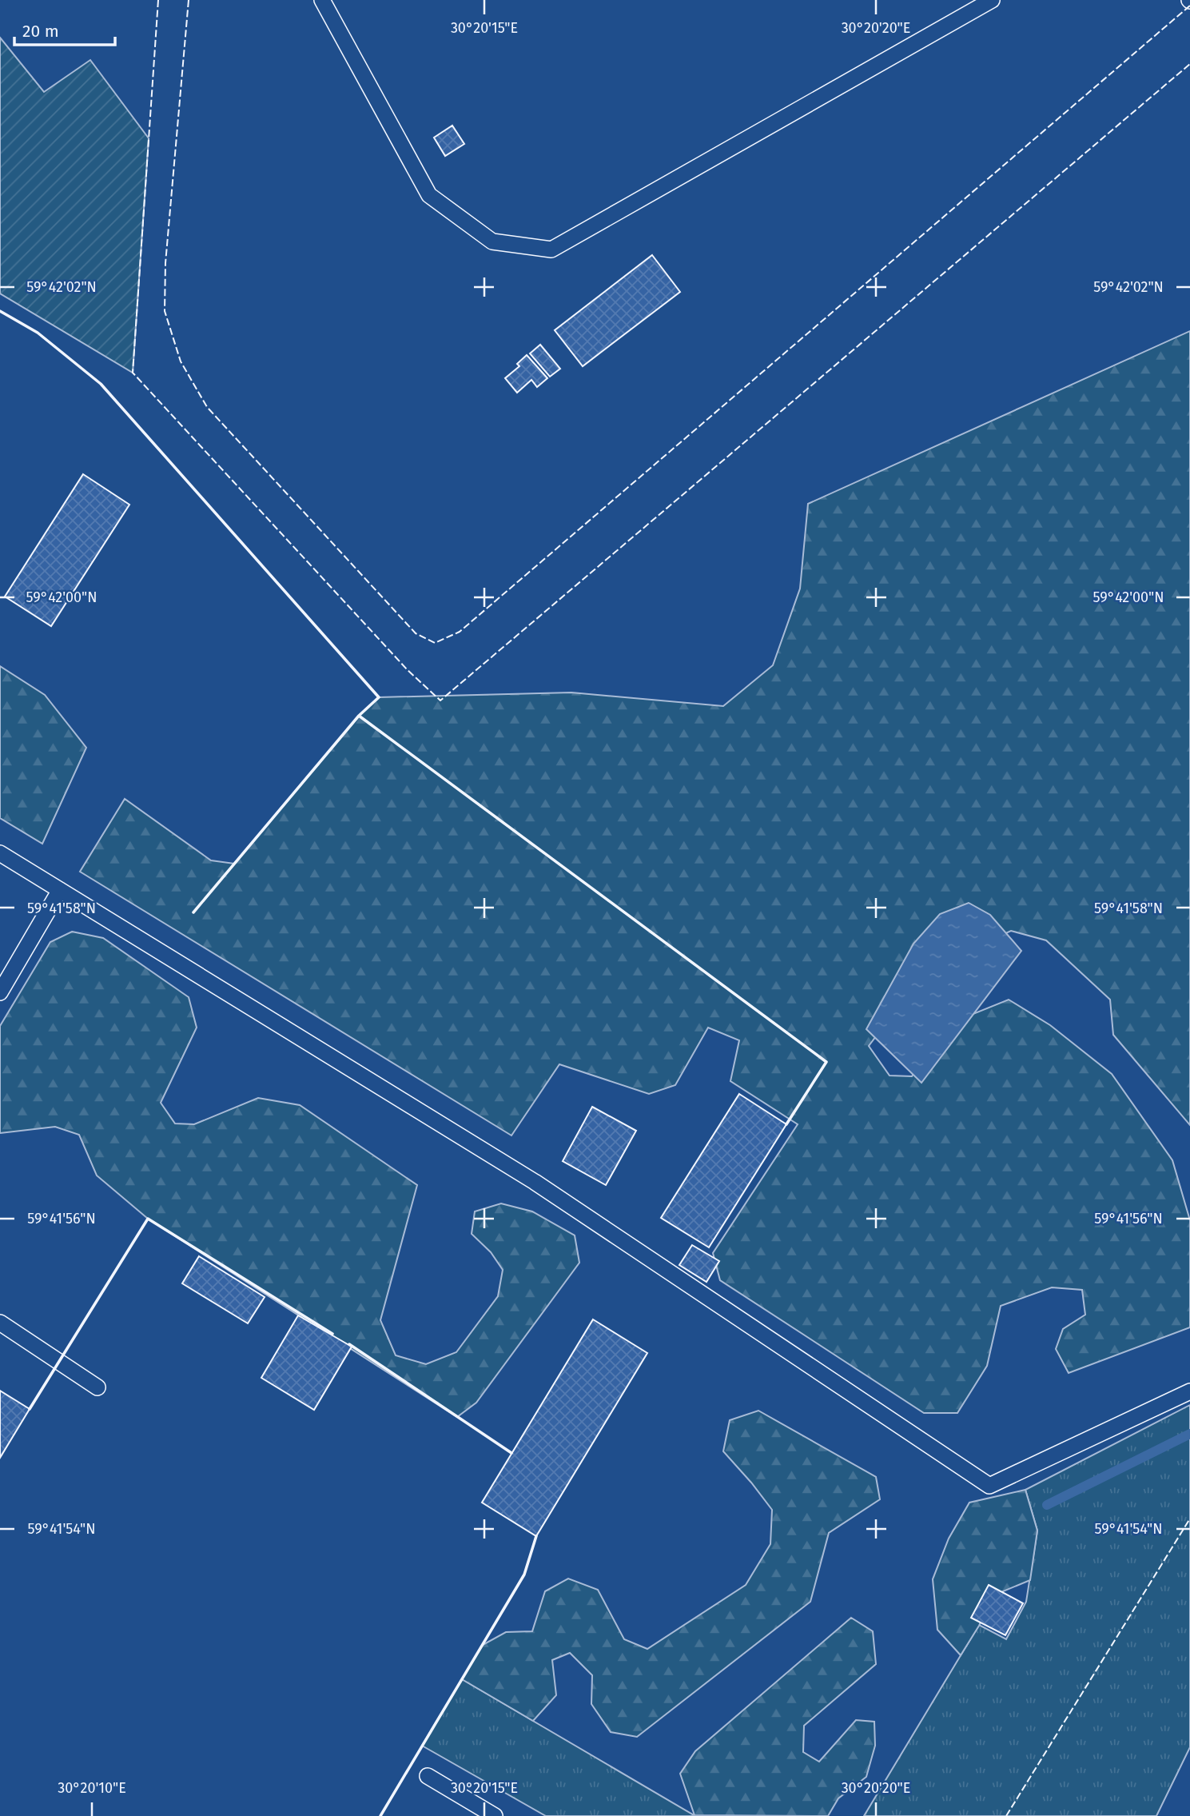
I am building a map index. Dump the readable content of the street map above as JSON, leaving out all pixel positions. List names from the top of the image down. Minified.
{"scale_bar":"20 m","coordinates":["30°20'15\"E","30°20'20\"E","59°42'02\"N","59°42'00\"N","59°41'58\"N","59°41'56\"N","59°41'54\"N","30°20'10\"E"]}
